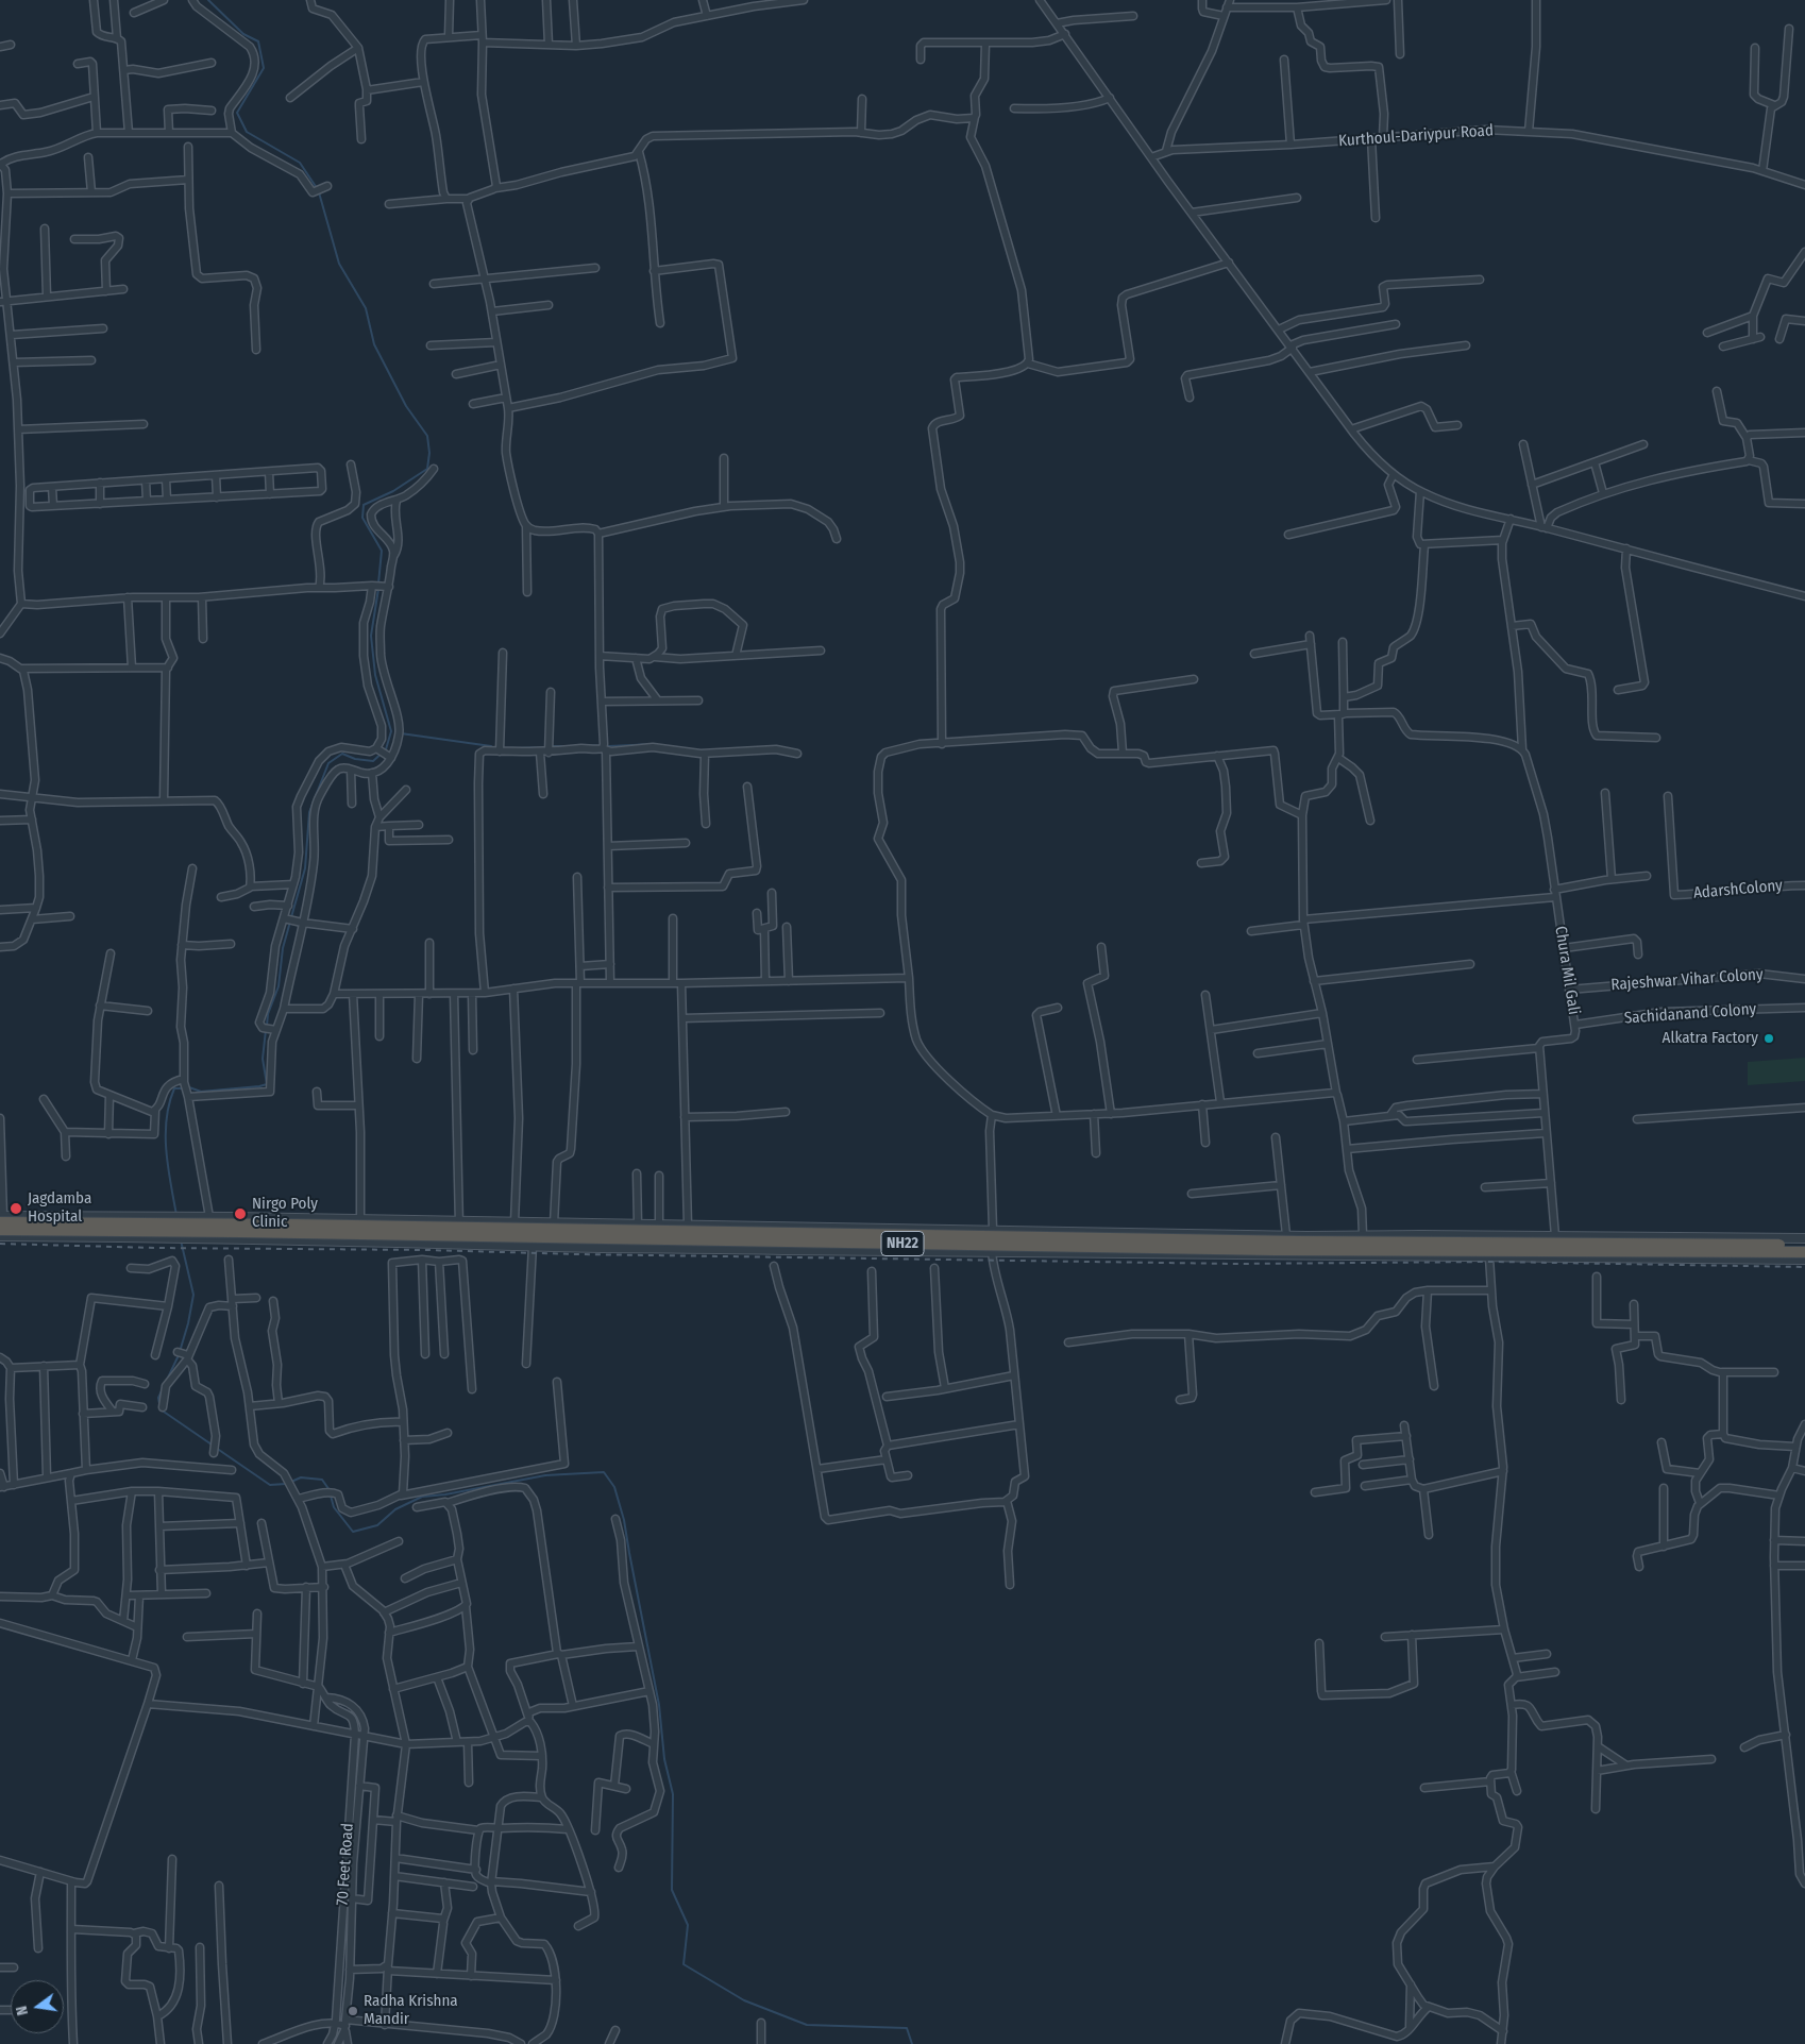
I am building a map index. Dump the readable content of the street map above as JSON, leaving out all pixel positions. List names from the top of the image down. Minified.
{"streets":{"highway":["NH22"],"street":["Kurthoul-Dariypur Road","AdarshColony","Chura Mil Gali","Rajeshwar Vihar Colony","Sachidanand Colony","70 Feet Road"]},"crossings":[["Chura Mil Gali","Rajeshwar Vihar Colony"],["Chura Mil Gali","Sachidanand Colony"]],"places":["Alkatra Factory","Jagdamba Hospital","Nirgo Poly Clinic","Radha Krishna Mandir"],"north":"left"}
